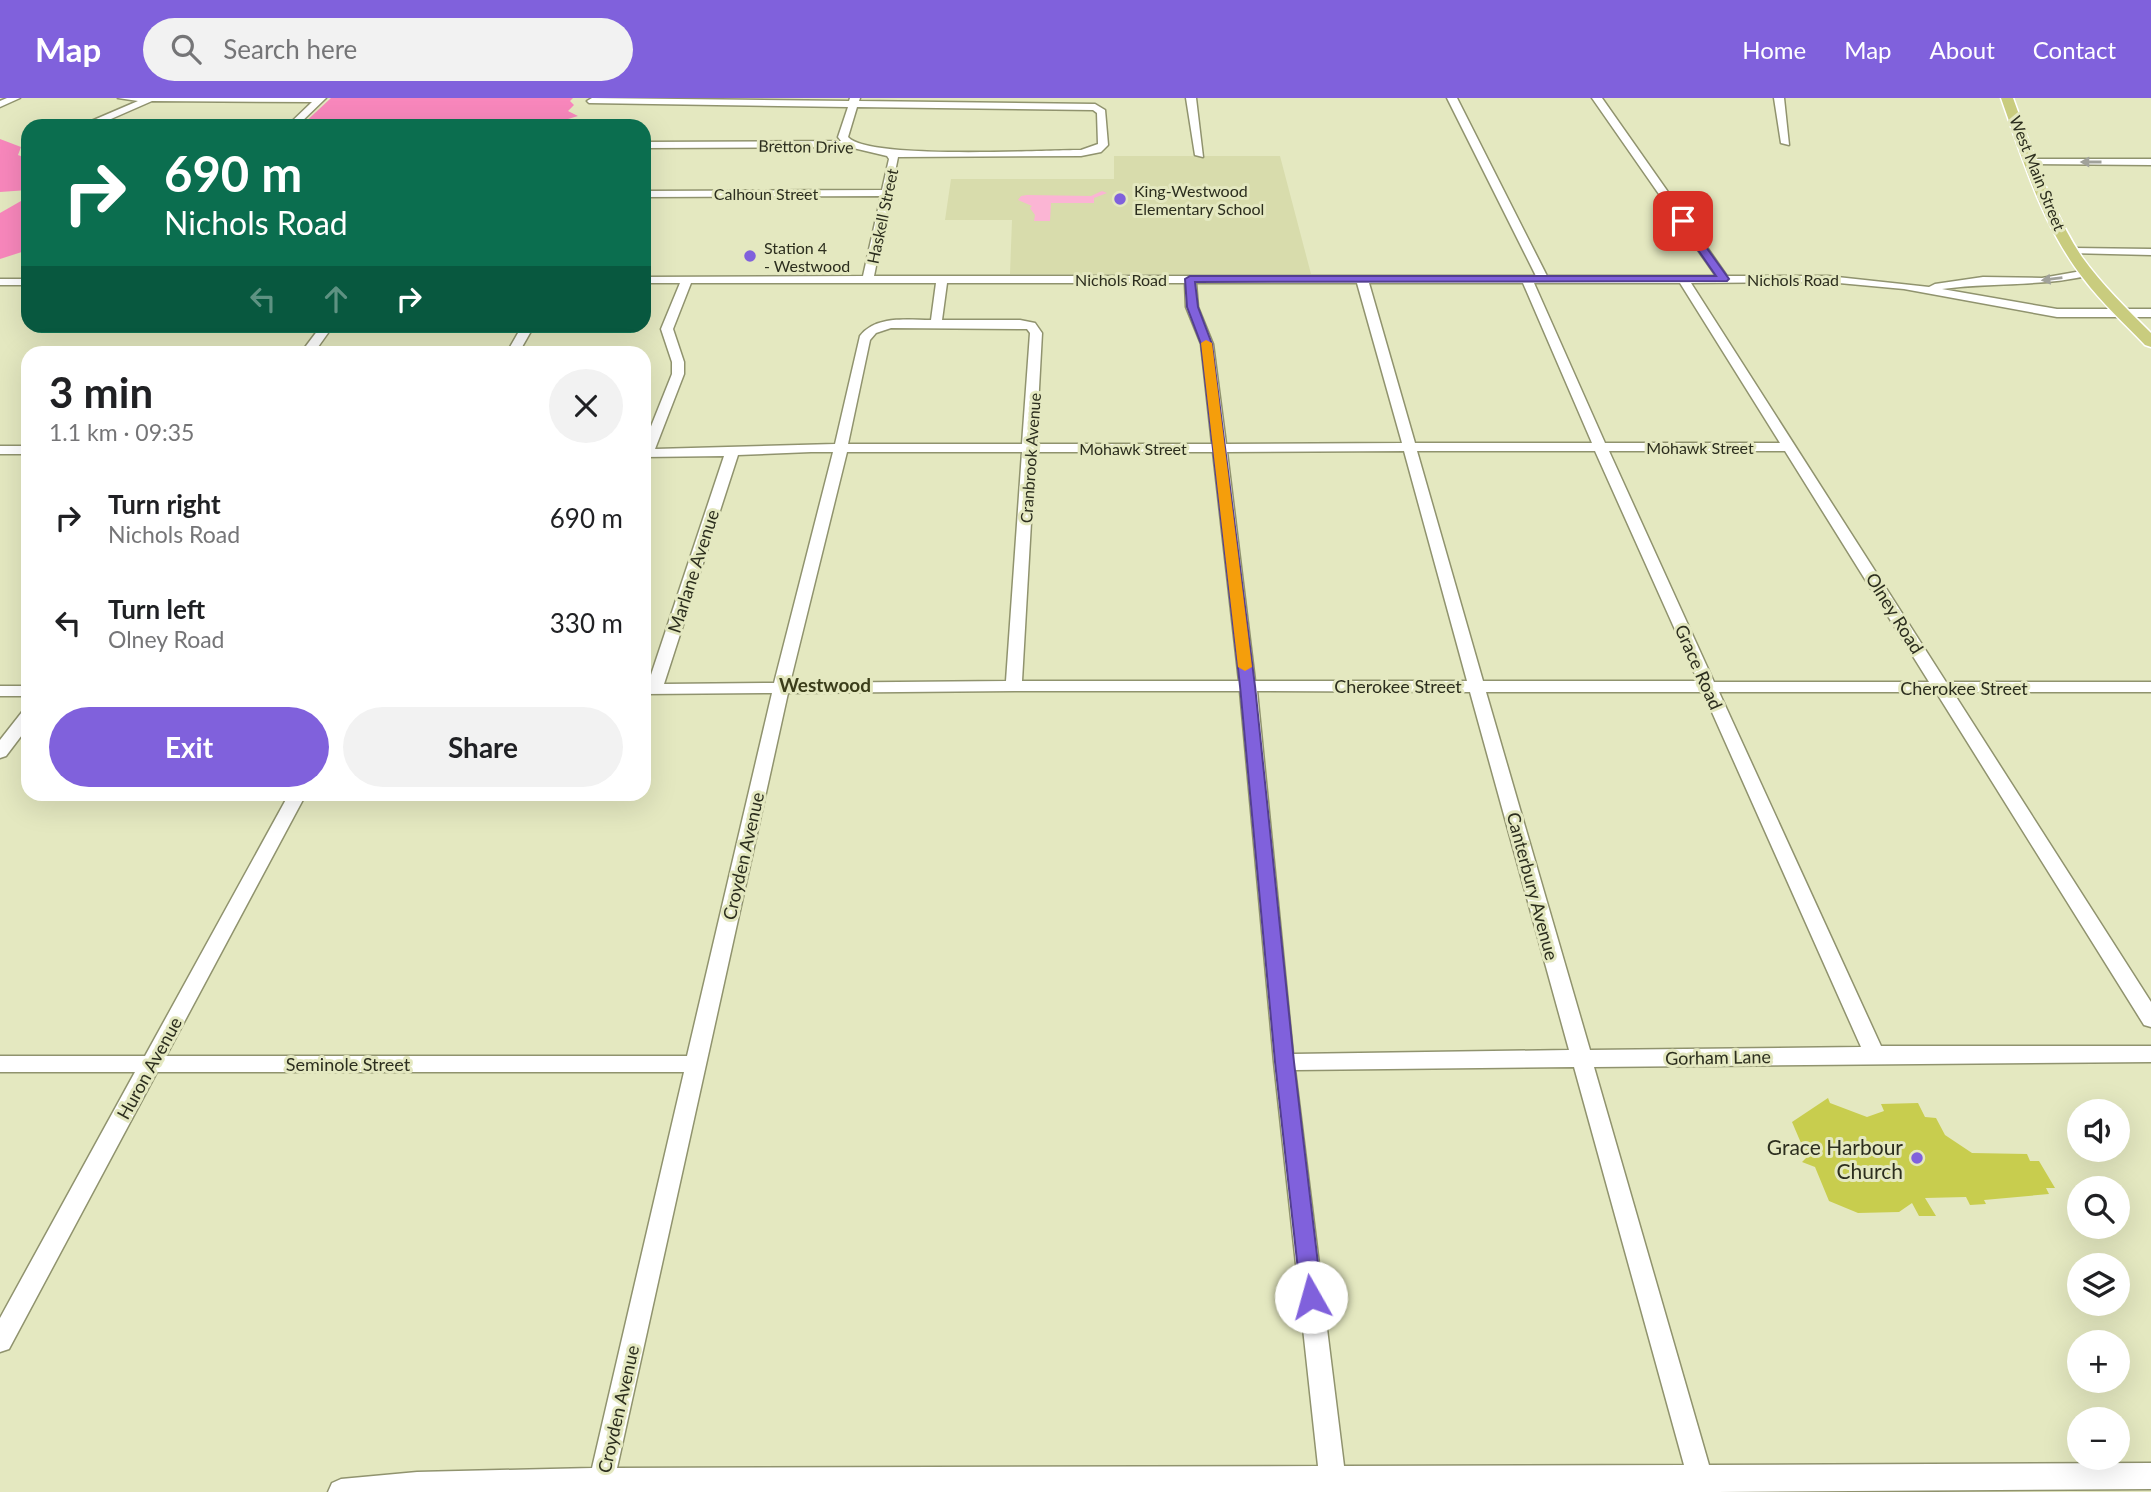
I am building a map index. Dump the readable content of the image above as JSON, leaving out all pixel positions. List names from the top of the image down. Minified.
{"streets":{"main road":["West Main Street"],"street":["Bretton Drive","Calhoun Street","Haskell Street","Nichols Road","Mohawk Street","Cranbrook Avenue","Marlane Avenue","Olney Road","Grace Road","Cherokee Street","Croyden Avenue","Canterbury Avenue","Gorham Lane","Seminole Street","Huron Avenue"]},"crossings":[["Bretton Drive","Haskell Street"],["West Main Street","Nichols Road"],["Calhoun Street","Haskell Street"],["Haskell Street","Nichols Road"],["Nichols Road","Olney Road"],["Nichols Road","Grace Road"],["Nichols Road","Canterbury Avenue"],["Mohawk Street","Cranbrook Avenue"],["Mohawk Street","Marlane Avenue"],["Mohawk Street","Olney Road"],["Mohawk Street","Grace Road"],["Mohawk Street","Croyden Avenue"],["Mohawk Street","Canterbury Avenue"],["Cranbrook Avenue","Cherokee Street"],["Cranbrook Avenue","Croyden Avenue"],["Olney Road","Cherokee Street"],["Grace Road","Cherokee Street"],["Grace Road","Gorham Lane"],["Cherokee Street","Croyden Avenue"],["Cherokee Street","Canterbury Avenue"],["Croyden Avenue","Seminole Street"],["Canterbury Avenue","Gorham Lane"],["Seminole Street","Huron Avenue"]],"districts":["Westwood"],"places":["King-Westwood Elementary School","Station 4 - Westwood","Grace Harbour Church"],"page":{"header":"Map","search":"Search here","nav":["Home","Map","About","Contact"],"turn":["690 m","Nichols Road"],"heading":["3 min","1.1 km · 09:35"],"list":[{"name":"Turn right","note":"Nichols Road","value":"690 m"},{"name":"Turn left","note":"Olney Road","value":"330 m"}],"buttons":["Exit","Share"],"map_buttons":["+","−"]}}
